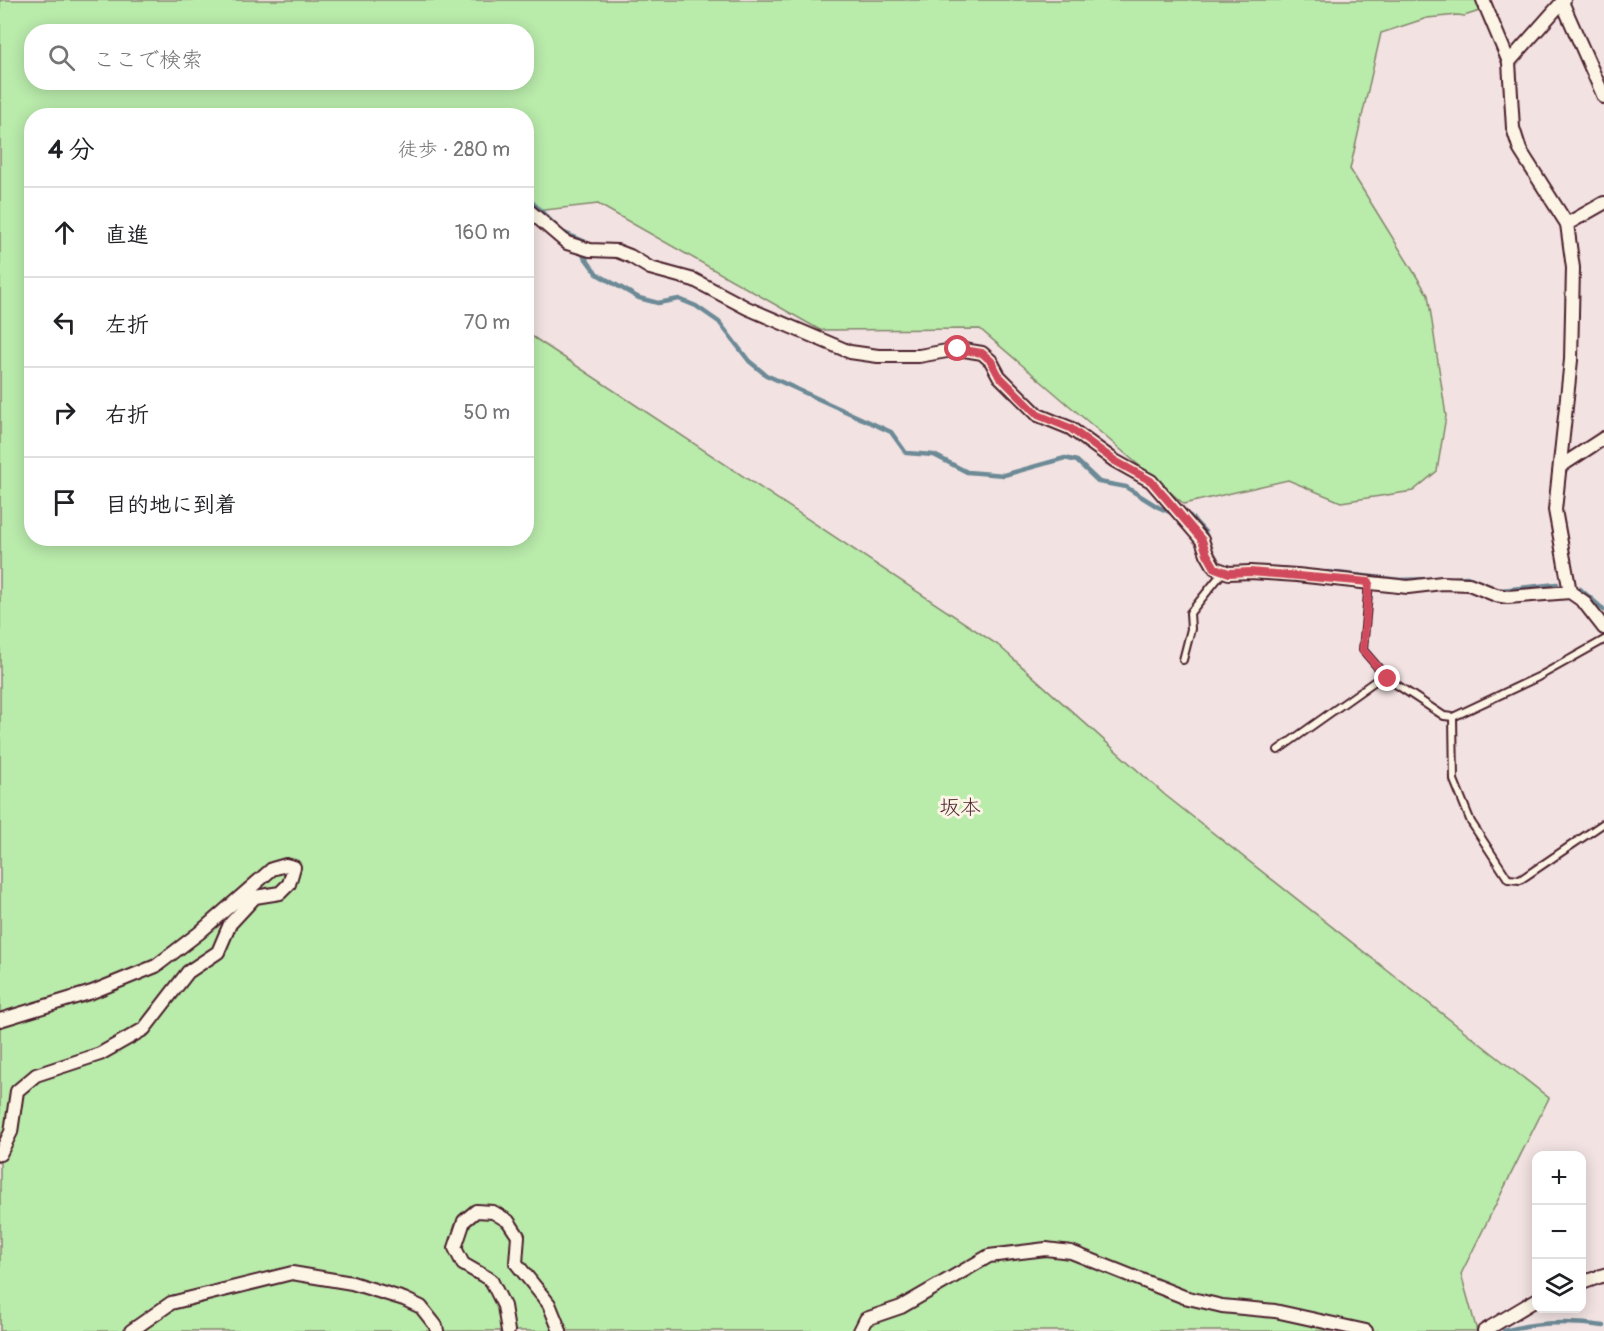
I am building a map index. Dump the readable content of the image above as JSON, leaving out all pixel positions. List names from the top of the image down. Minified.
{"districts":["坂本"],"page":{"search":"ここで検索","heading":["4 分","徒歩 · 280 m"],"list":[["直進","160 m"],["左折","70 m"],["右折","50 m"],"目的地に到着"],"map_buttons":["+","−"]}}
